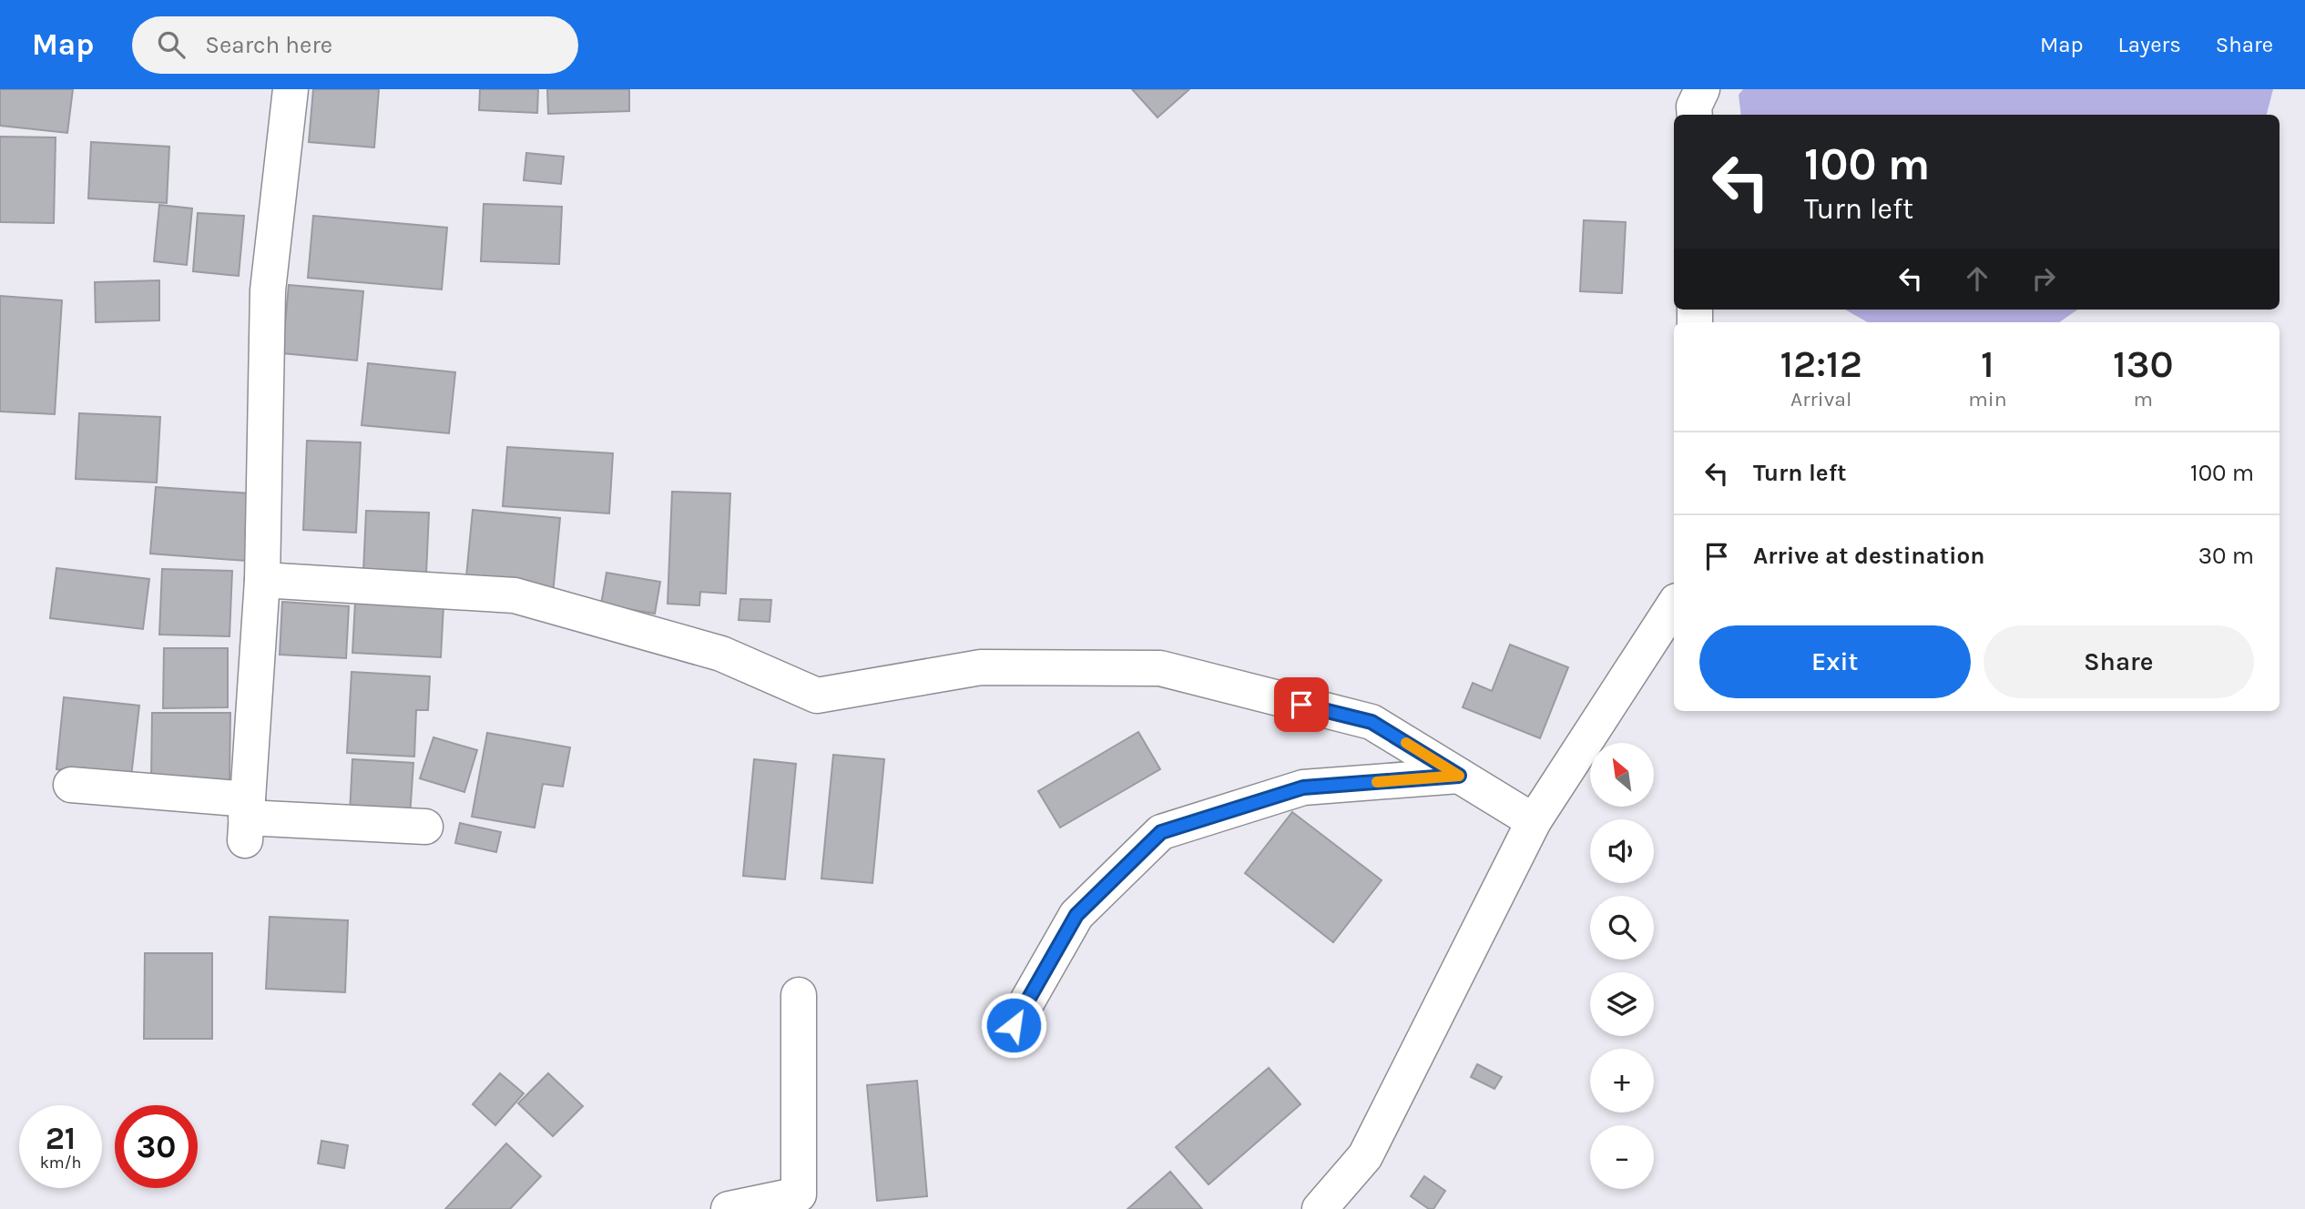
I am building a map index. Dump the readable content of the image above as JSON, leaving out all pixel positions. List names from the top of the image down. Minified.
{"north":"top left","page":{"header":"Map","search":"Search here","nav":["Map","Layers","Share"],"turn":["100 m","Turn left"],"eta":["12:12","Arrival","1","min","130","m"],"list":[{"name":"Turn left","value":"100 m"},{"name":"Arrive at destination","value":"30 m"}],"buttons":["Exit","Share"],"map_buttons":["+","−"],"speed":"21 km/h","limit":"30"}}
